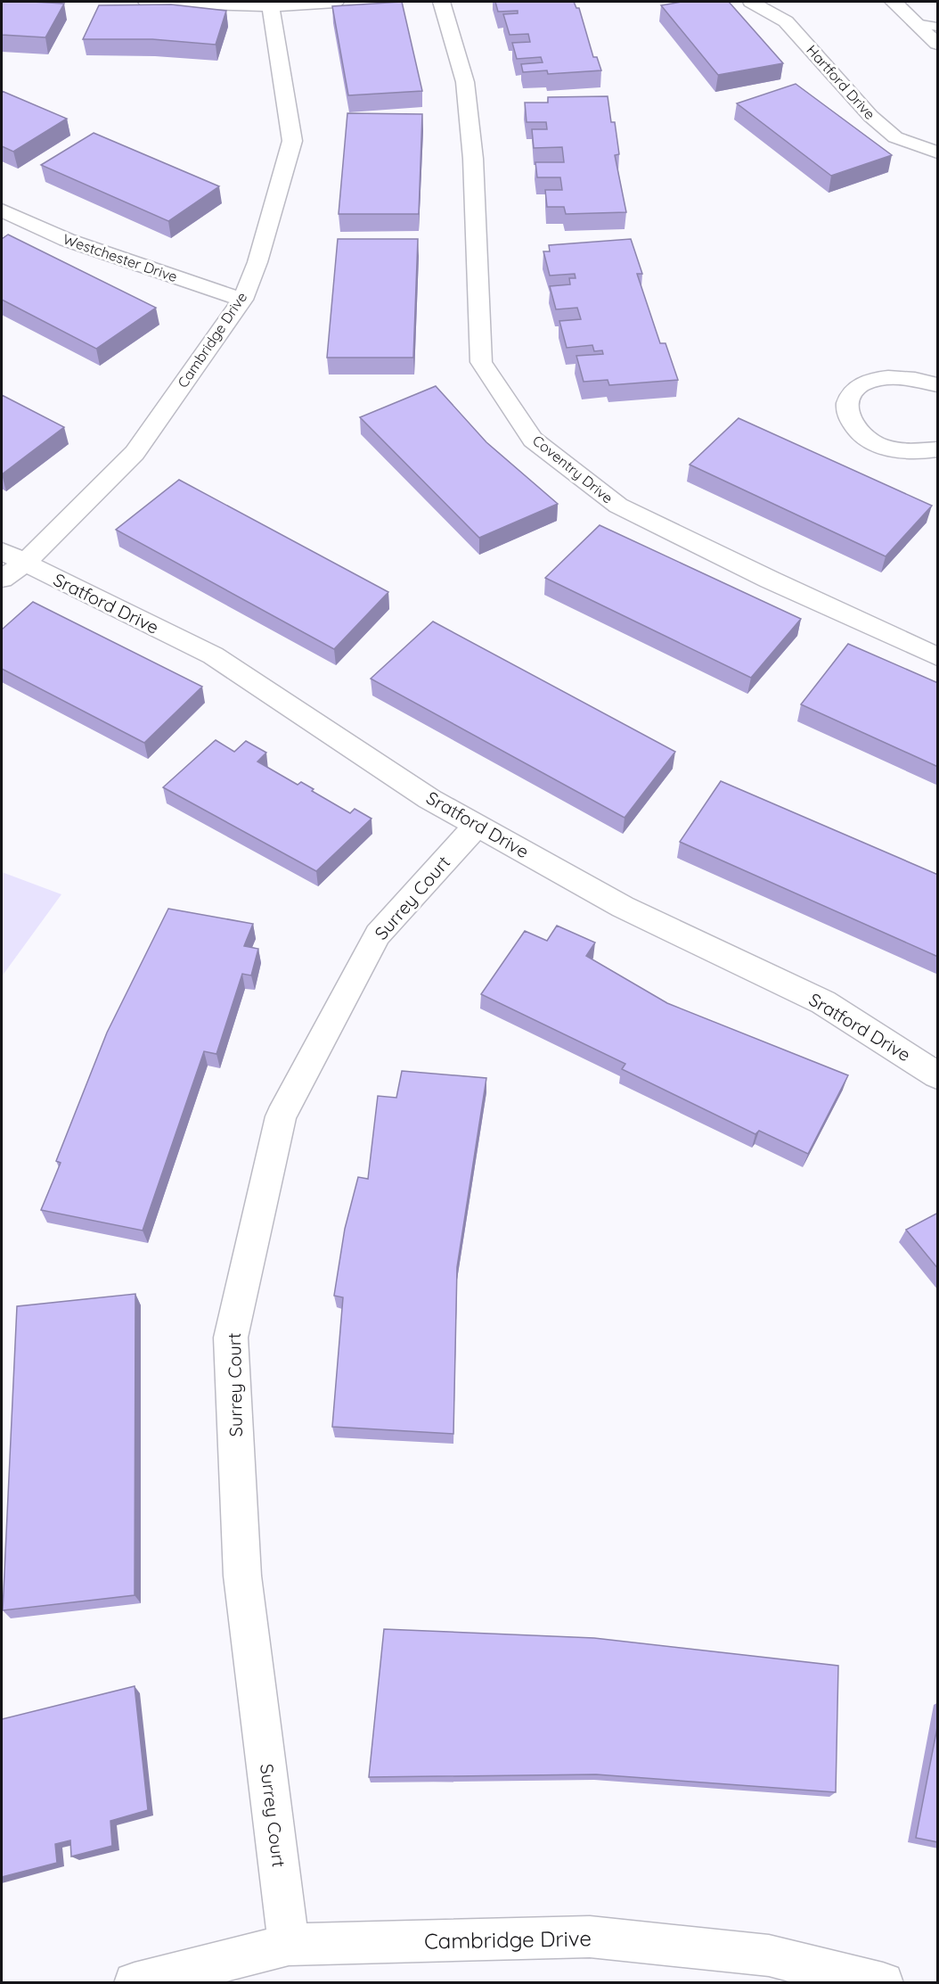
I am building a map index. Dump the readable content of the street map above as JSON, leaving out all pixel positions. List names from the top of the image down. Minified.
{"streets":{"street":["Hartford Drive","Westchester Drive","Cambridge Drive","Coventry Drive","Sratford Drive","Surrey Court"]},"crossings":[["Westchester Drive","Cambridge Drive"],["Cambridge Drive","Sratford Drive"],["Cambridge Drive","Surrey Court"],["Sratford Drive","Surrey Court"]]}
